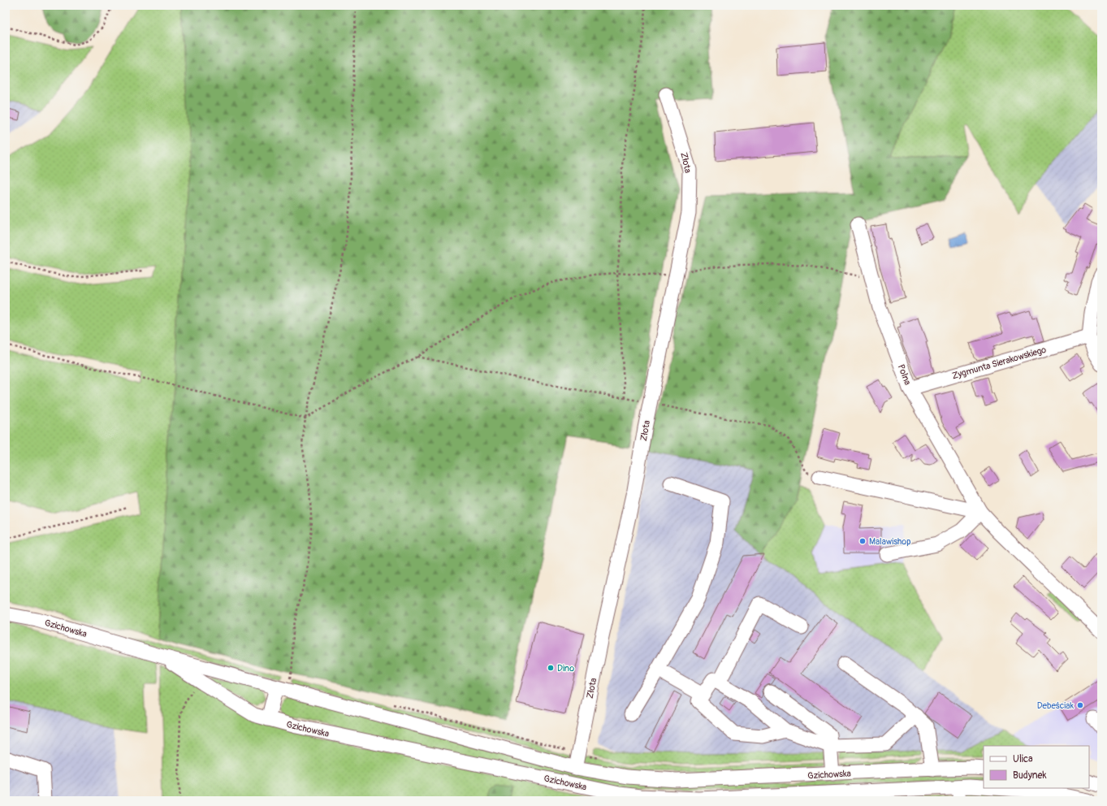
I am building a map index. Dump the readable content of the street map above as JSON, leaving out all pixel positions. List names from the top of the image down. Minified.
{"streets":{"street":["Złota","Zygmunta Sierakowskiego","Polna","Gzichowska"]},"crossings":[["Złota","Gzichowska"],["Zygmunta Sierakowskiego","Polna"]],"places":["Malawishop","Dino","Debeściak"],"legend":["Ulica","Budynek"]}
